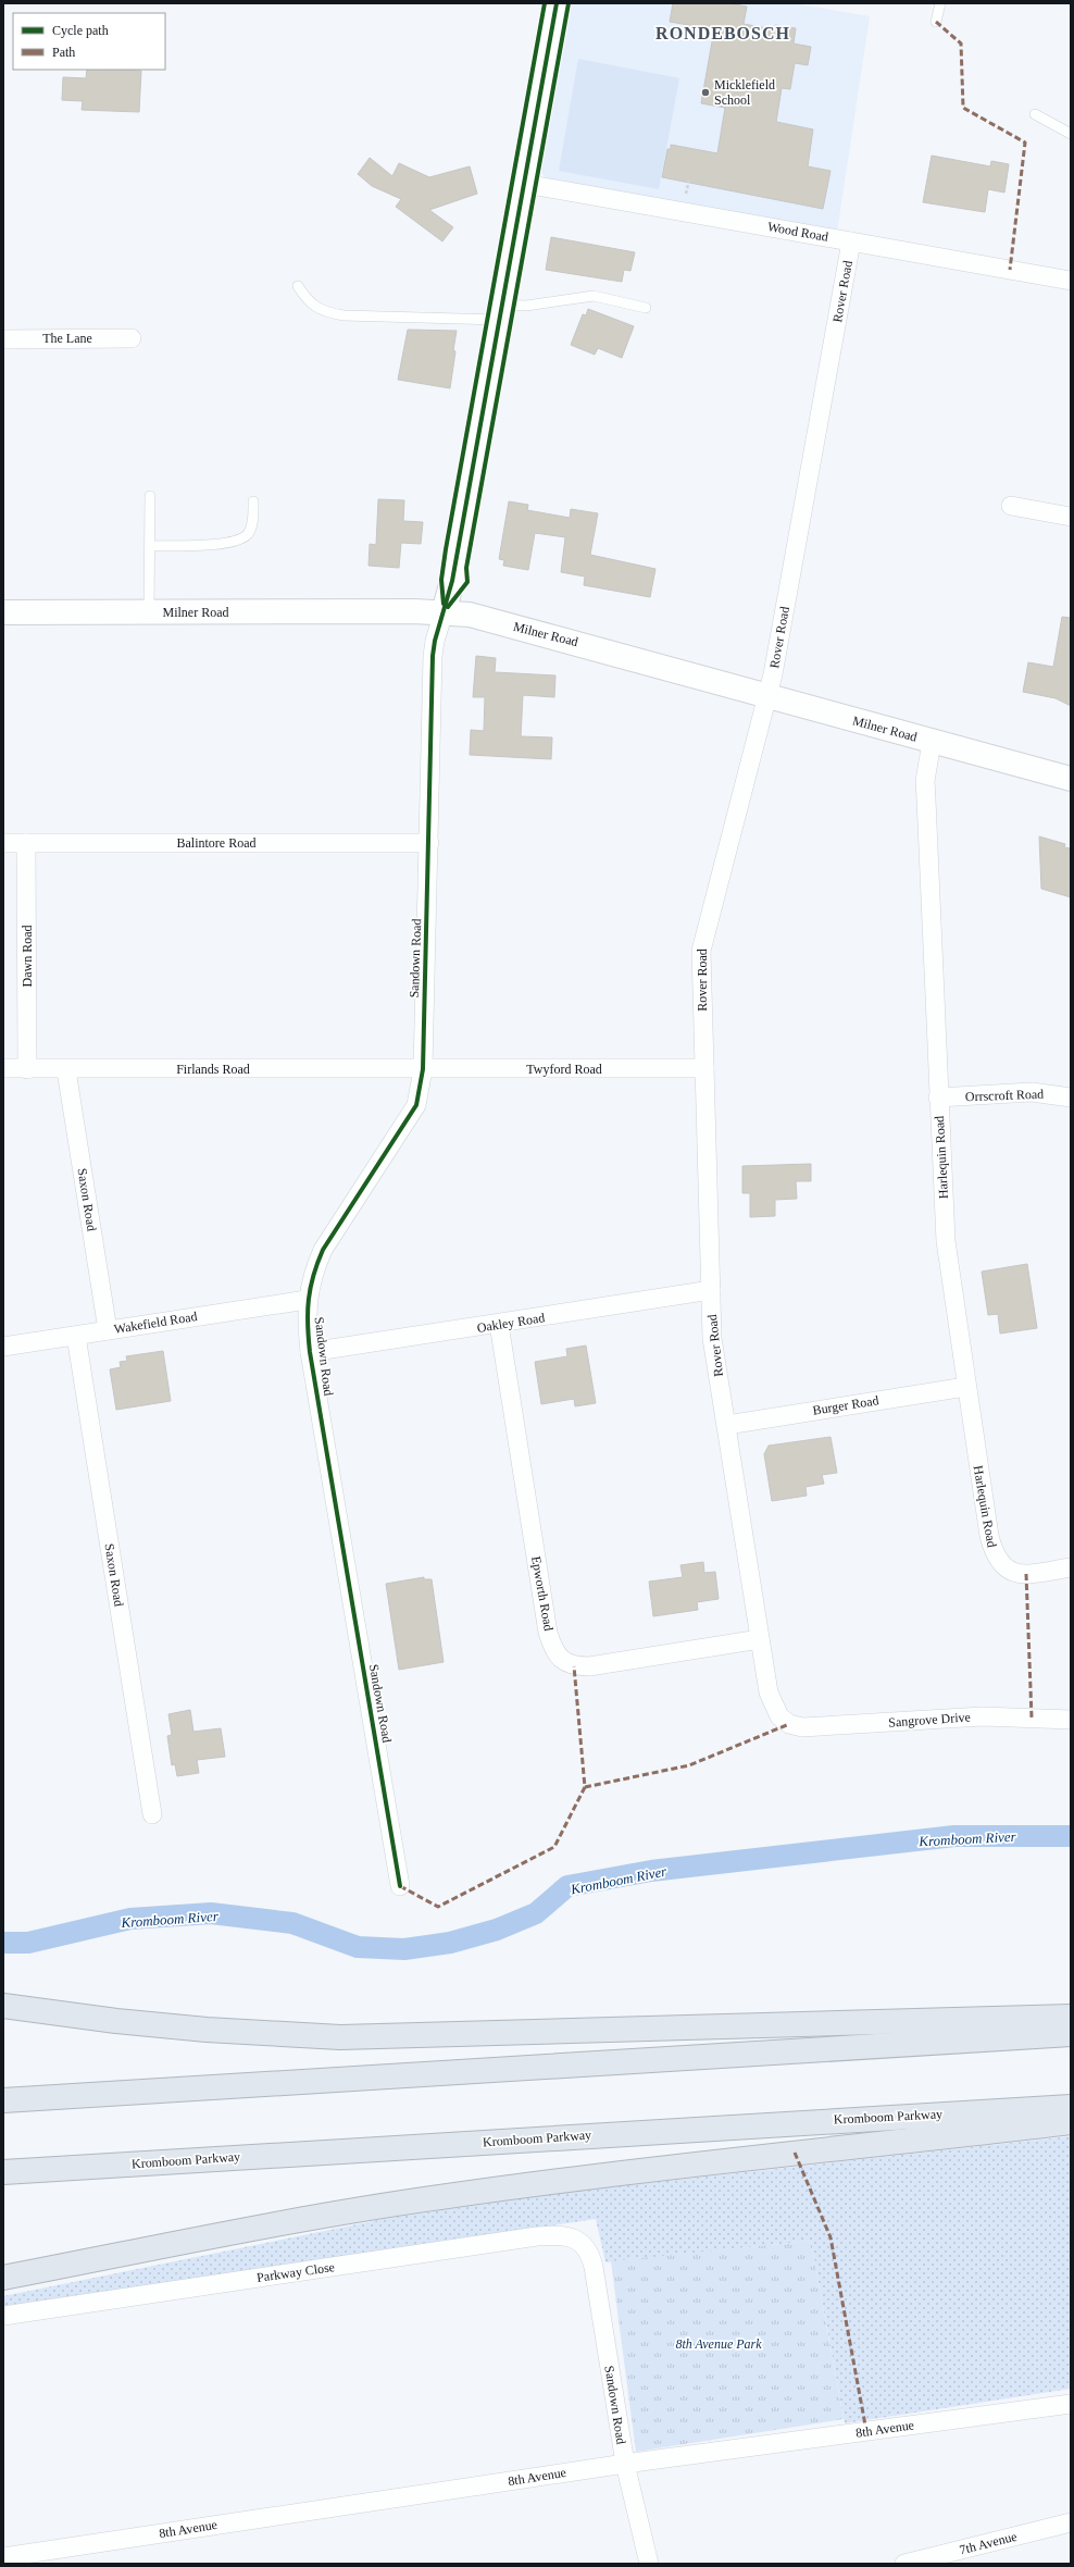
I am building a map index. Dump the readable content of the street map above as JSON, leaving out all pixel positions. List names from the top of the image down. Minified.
{"streets":{"highway":["Kromboom Parkway"],"main road":["Milner Road","Sandown Road"],"street":["Wood Road","Rover Road","The Lane","Balintore Road","Dawn Road","Firlands Road","Twyford Road","Orrscroft Road","Harlequin Road","Saxon Road","Wakefield Road","Oakley Road","Burger Road","Epworth Road","Sangrove Drive","Parkway Close","8th Avenue","7th Avenue"]},"crossings":[["Wood Road","Rover Road"],["Wood Road","Sandown Road"],["Rover Road","Milner Road"],["Rover Road","Twyford Road"],["Rover Road","Oakley Road"],["Rover Road","Burger Road"],["Rover Road","Epworth Road"],["Rover Road","Sangrove Drive"],["Milner Road","Sandown Road"],["Milner Road","Harlequin Road"],["Balintore Road","Dawn Road"],["Balintore Road","Sandown Road"],["Dawn Road","Firlands Road"],["Sandown Road","Firlands Road"],["Sandown Road","Twyford Road"],["Sandown Road","Wakefield Road"],["Sandown Road","Oakley Road"],["Sandown Road","Parkway Close"],["Sandown Road","8th Avenue"],["Firlands Road","Twyford Road"],["Firlands Road","Saxon Road"],["Orrscroft Road","Harlequin Road"],["Harlequin Road","Burger Road"],["Saxon Road","Wakefield Road"],["Oakley Road","Epworth Road"]],"districts":["RONDEBOSCH"],"water":["Kromboom River"],"parks":["8th Avenue Park"],"places":["Micklefield School"],"legend":["Cycle path","Path"]}
